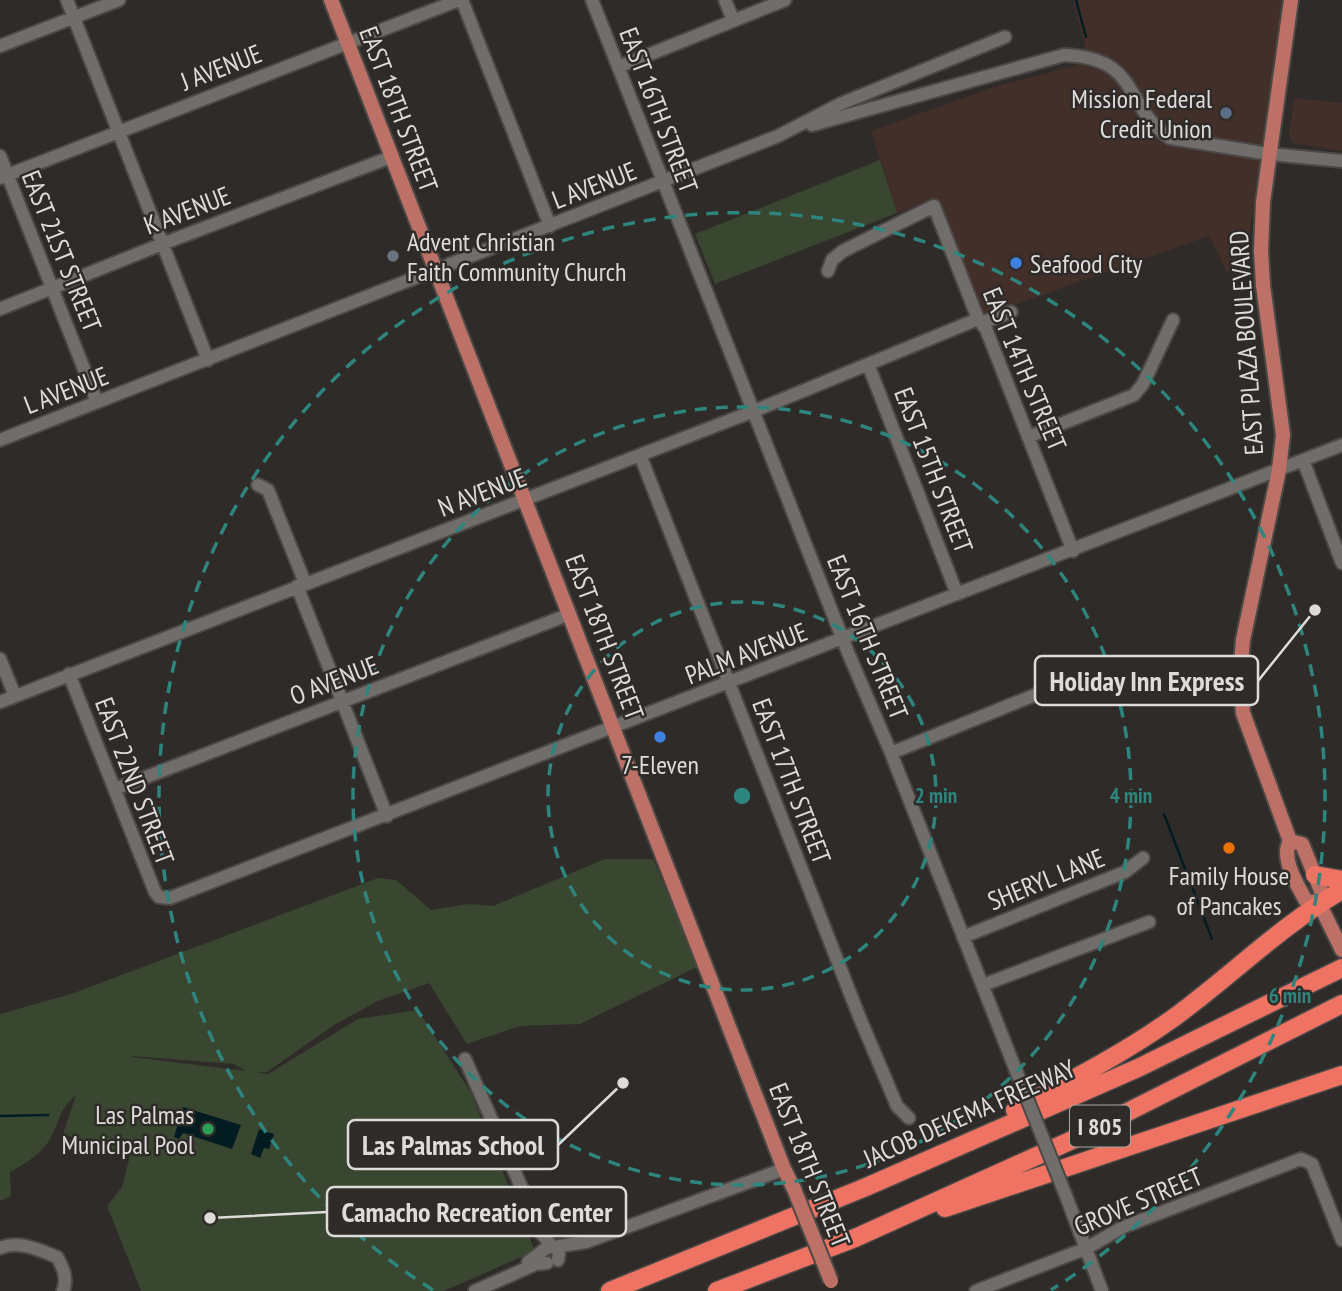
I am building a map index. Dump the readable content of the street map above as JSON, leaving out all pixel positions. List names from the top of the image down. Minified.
{"streets":{"highway":["JACOB DEKEMA FREEWAY","I 805"],"main road":["EAST 18TH STREET","EAST PLAZA BOULEVARD"],"street":["J AVENUE","EAST 16TH STREET","L AVENUE","K AVENUE","EAST 21ST STREET","EAST 14TH STREET","EAST 15TH STREET","N AVENUE","PALM AVENUE","O AVENUE","EAST 22ND STREET","EAST 17TH STREET","SHERYL LANE","GROVE STREET"]},"crossings":[["J AVENUE","EAST 18TH STREET"],["J AVENUE","EAST 21ST STREET"],["EAST 18TH STREET","L AVENUE"],["EAST 18TH STREET","K AVENUE"],["EAST 18TH STREET","N AVENUE"],["EAST 18TH STREET","PALM AVENUE"],["EAST 18TH STREET","O AVENUE"],["EAST 16TH STREET","L AVENUE"],["EAST 16TH STREET","N AVENUE"],["EAST 16TH STREET","PALM AVENUE"],["EAST 16TH STREET","SHERYL LANE"],["EAST 16TH STREET","GROVE STREET"],["L AVENUE","EAST 21ST STREET"],["K AVENUE","EAST 21ST STREET"],["EAST PLAZA BOULEVARD","PALM AVENUE"],["EAST 14TH STREET","N AVENUE"],["EAST 14TH STREET","PALM AVENUE"],["EAST 15TH STREET","N AVENUE"],["EAST 15TH STREET","PALM AVENUE"],["N AVENUE","EAST 22ND STREET"],["N AVENUE","EAST 17TH STREET"],["PALM AVENUE","EAST 22ND STREET"],["PALM AVENUE","EAST 17TH STREET"],["O AVENUE","EAST 22ND STREET"]],"places":["Mission Federal Credit Union","Advent Christian Faith Community Church","Seafood City","Holiday Inn Express","7-Eleven","Family House of Pancakes","Las Palmas School","Las Palmas Municipal Pool","Camacho Recreation Center"],"rings":["2 min","4 min","6 min"]}
